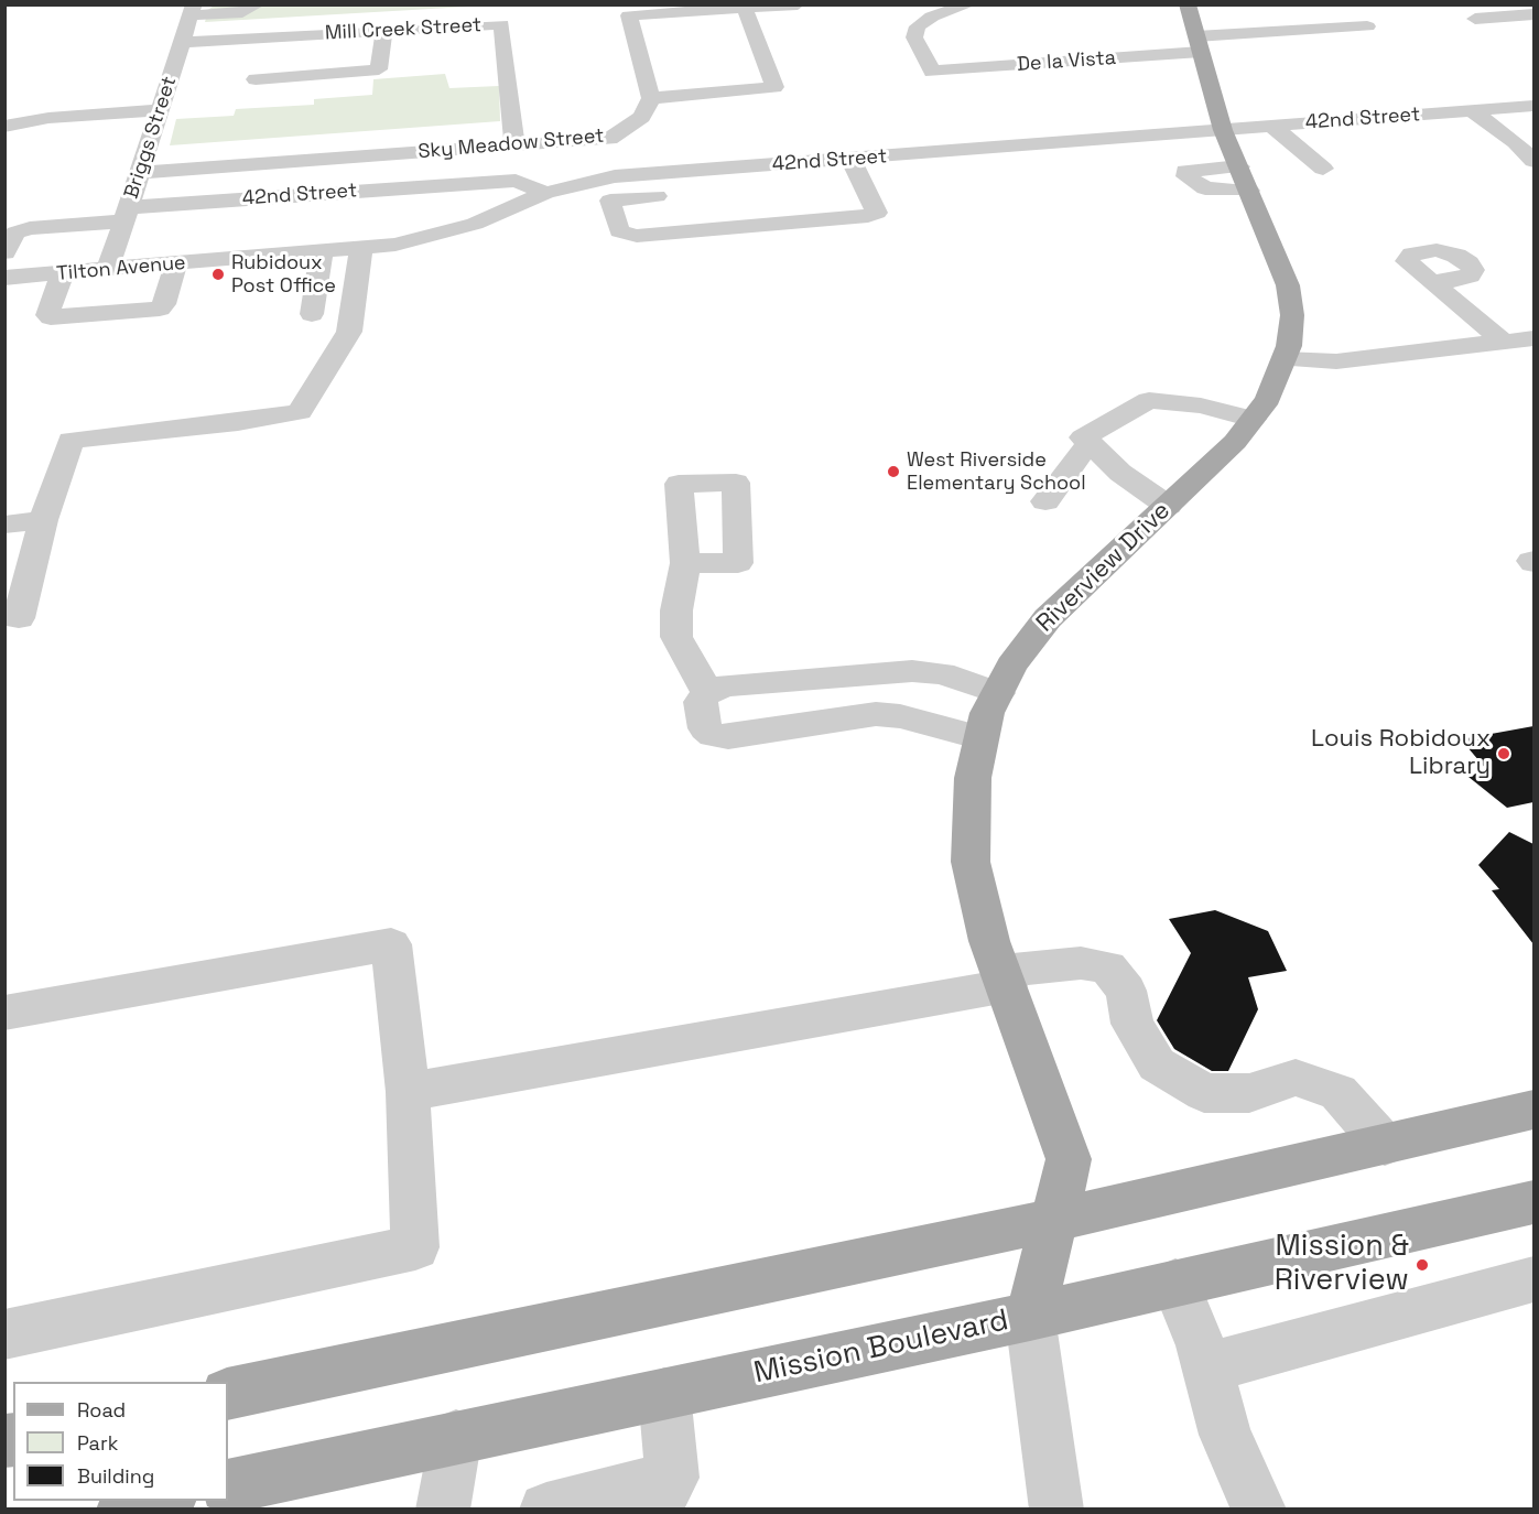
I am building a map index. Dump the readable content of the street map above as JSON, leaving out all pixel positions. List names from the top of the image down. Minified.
{"streets":{"main road":["Riverview Drive","Mission Boulevard"],"street":["Mill Creek Street","De la Vista","42nd Street","Briggs Street","Sky Meadow Street","Tilton Avenue"]},"crossings":[["Mill Creek Street","Briggs Street"],["Mill Creek Street","Sky Meadow Street"],["De la Vista","Riverview Drive"],["42nd Street","Briggs Street"],["42nd Street","Tilton Avenue"],["42nd Street","Riverview Drive"],["Briggs Street","Sky Meadow Street"],["Briggs Street","Tilton Avenue"],["Riverview Drive","Mission Boulevard"]],"places":["Rubidoux Post Office","West Riverside Elementary School","Louis Robidoux Library","Mission & Riverview"],"legend":["Road","Park","Building"]}
